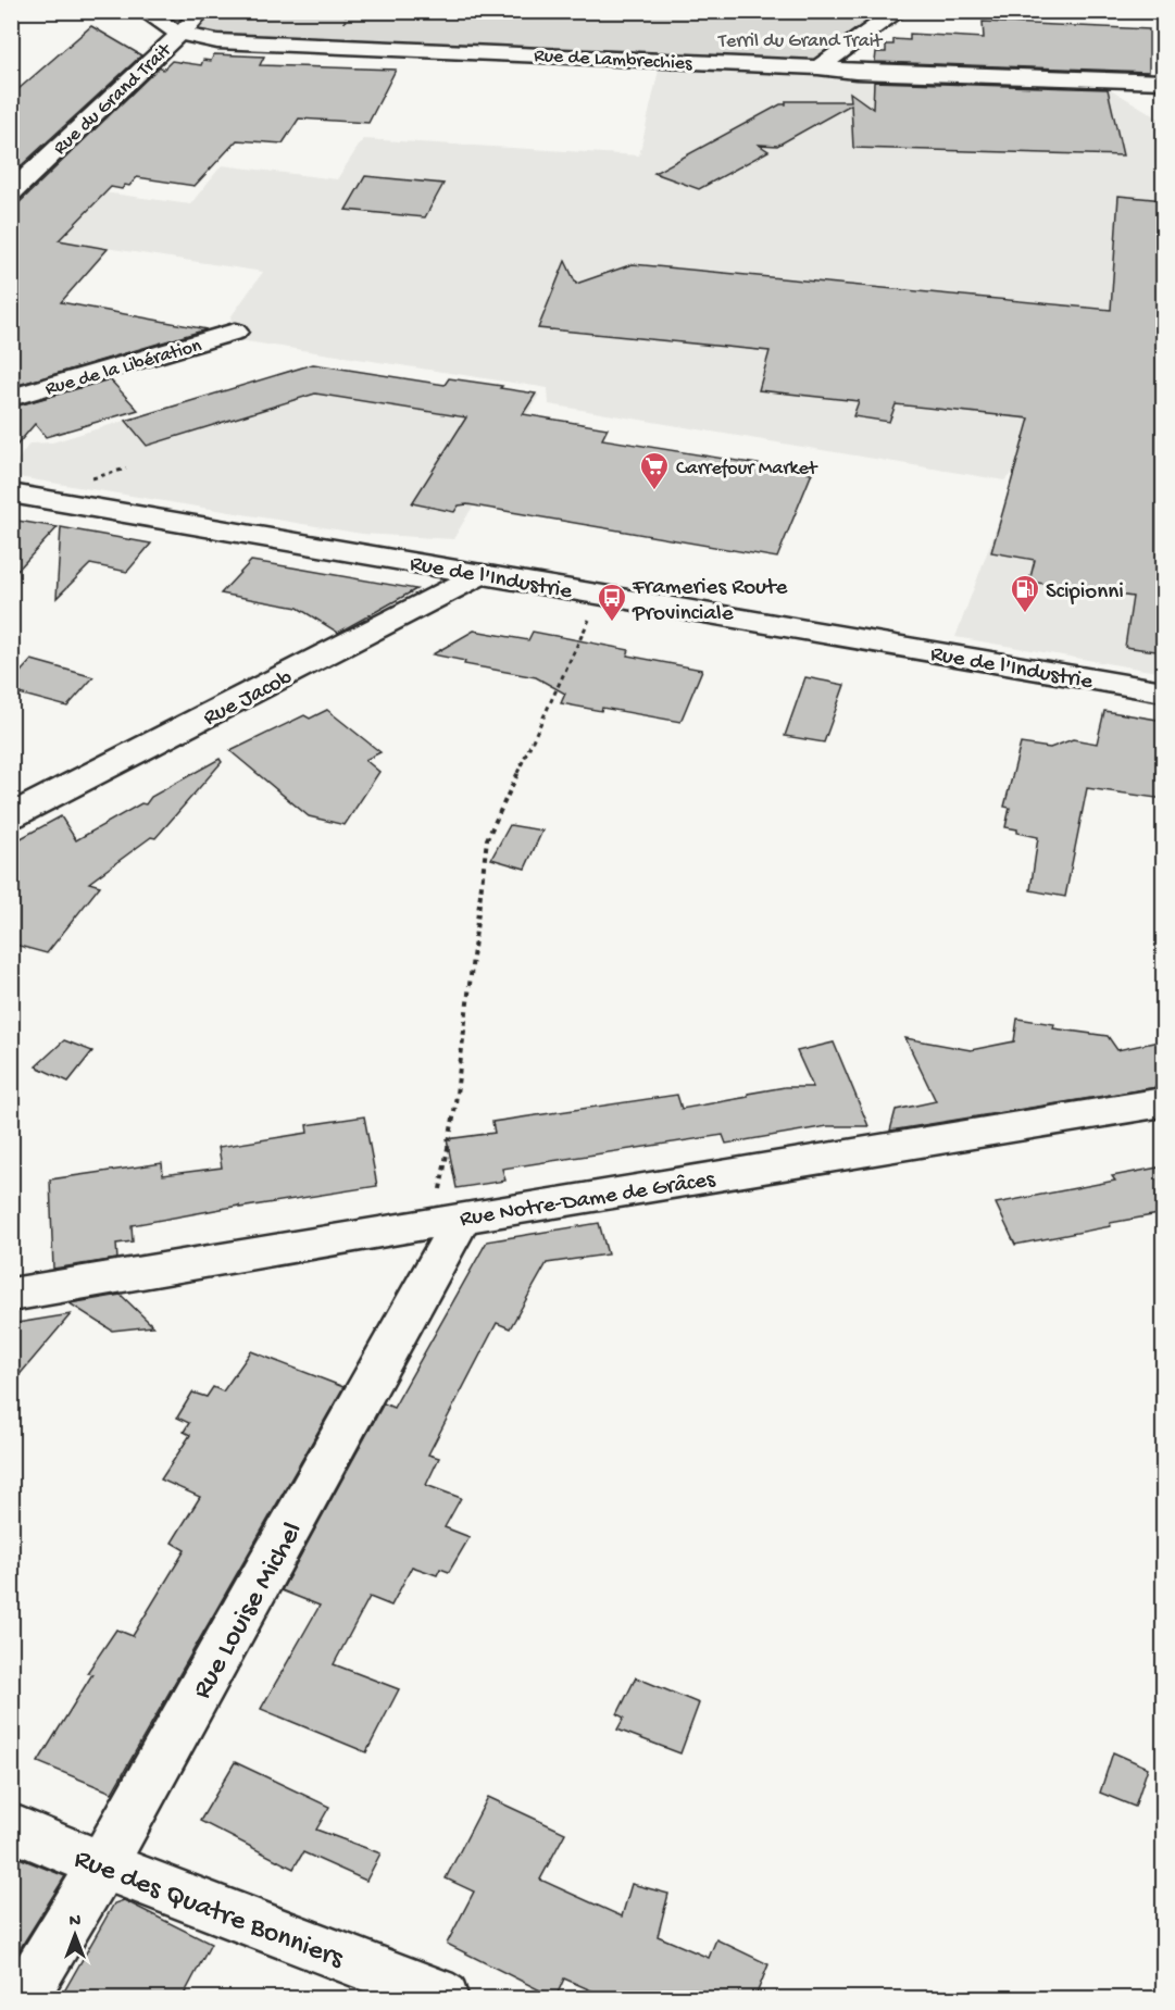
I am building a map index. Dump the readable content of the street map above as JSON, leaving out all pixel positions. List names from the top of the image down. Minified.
{"streets":{"street":["Rue de Lambrechies","Rue du Grand Trait","Rue de la Libération","Rue de l'Industrie","Rue Jacob","Rue Notre-Dame de Grâces","Rue Louise Michel","Rue des Quatre Bonniers"]},"crossings":[["Rue de Lambrechies","Rue du Grand Trait"],["Rue de l'Industrie","Rue Jacob"],["Rue Notre-Dame de Grâces","Rue Louise Michel"],["Rue Louise Michel","Rue des Quatre Bonniers"]],"parks":["Terril du Grand Trait"],"places":{"supermarket":["Carrefour Market"],"fuel station":["Scipionni"],"bus stop":["Frameries Route Provinciale"]},"north":"top"}
